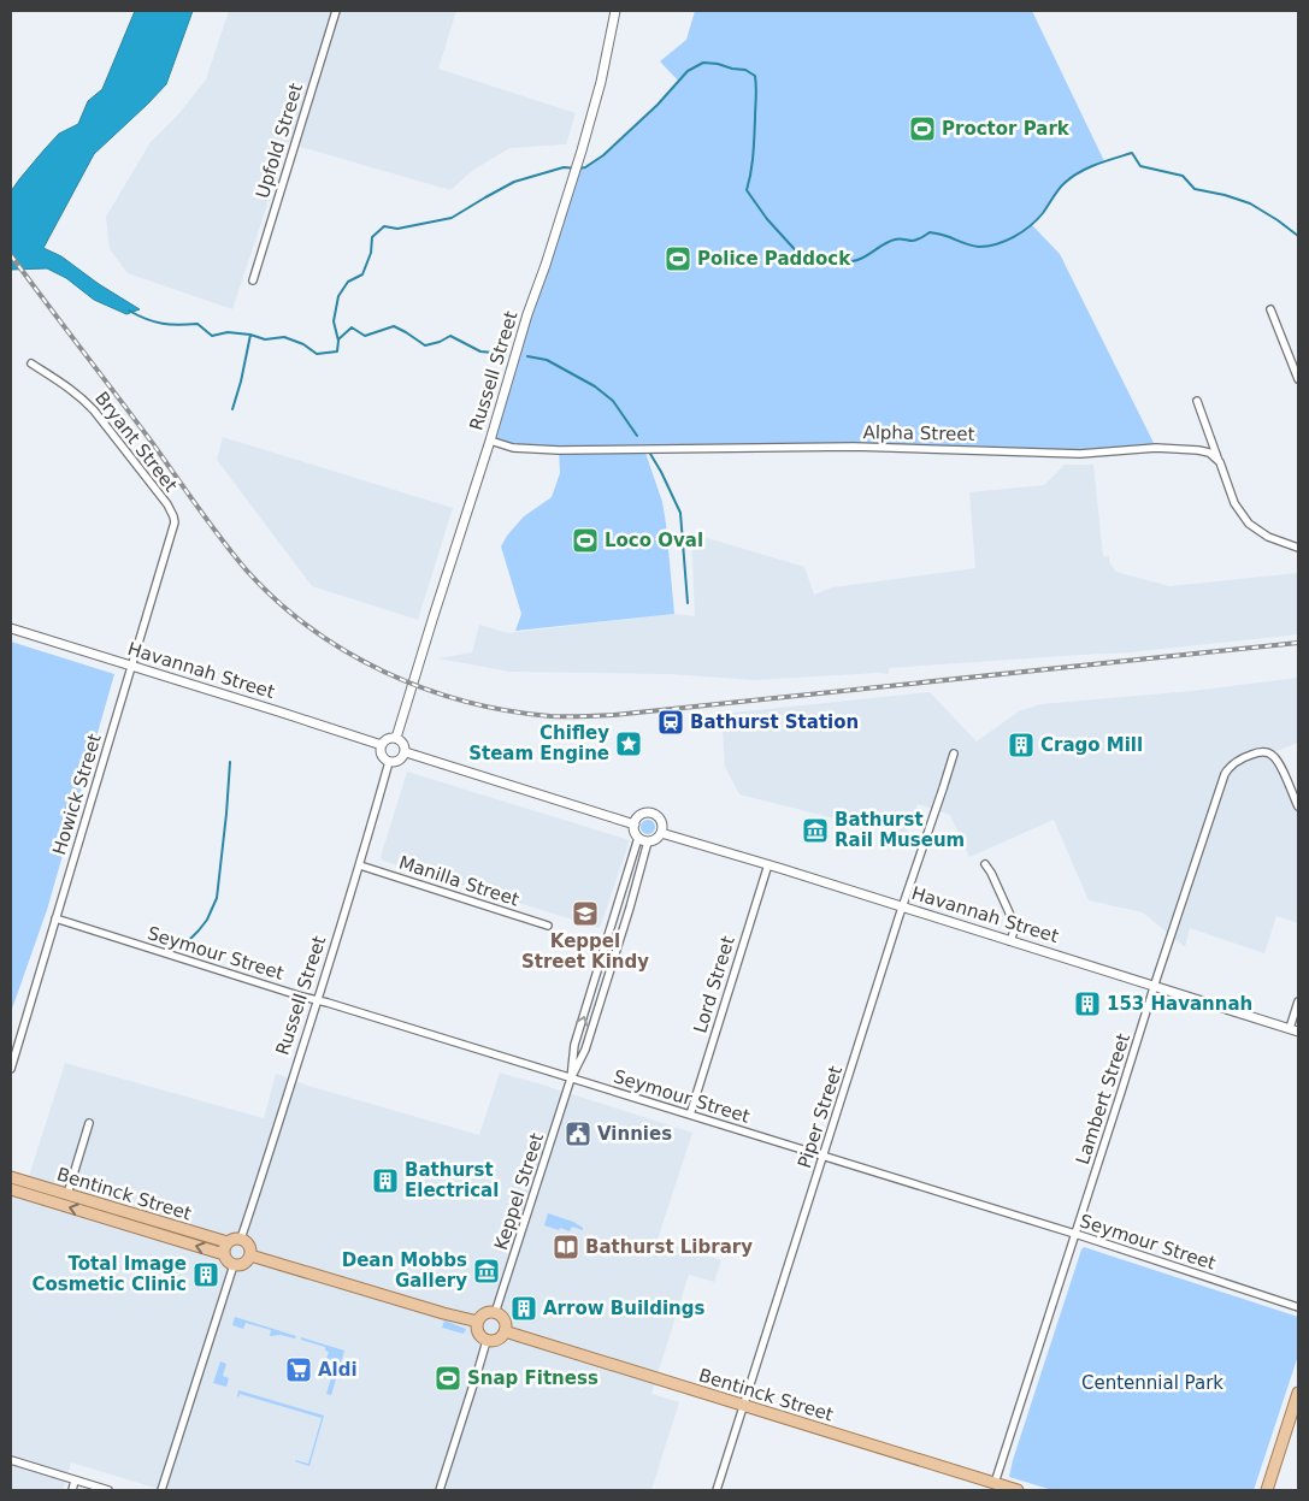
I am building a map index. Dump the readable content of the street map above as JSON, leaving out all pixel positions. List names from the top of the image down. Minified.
{"streets":{"main road":["Bentinck Street"],"street":["Upfold Street","Russell Street","Alpha Street","Bryant Street","Havannah Street","Howick Street","Manilla Street","Seymour Street","Lord Street","Lambert Street","Piper Street","Keppel Street"]},"crossings":[["Russell Street","Alpha Street"],["Russell Street","Havannah Street"],["Russell Street","Manilla Street"],["Russell Street","Seymour Street"],["Russell Street","Bentinck Street"],["Bryant Street","Howick Street"],["Havannah Street","Howick Street"],["Havannah Street","Lord Street"],["Havannah Street","Lambert Street"],["Havannah Street","Piper Street"],["Havannah Street","Keppel Street"],["Howick Street","Seymour Street"],["Seymour Street","Lord Street"],["Seymour Street","Lambert Street"],["Seymour Street","Piper Street"],["Seymour Street","Keppel Street"],["Lambert Street","Bentinck Street"],["Piper Street","Bentinck Street"],["Keppel Street","Bentinck Street"]],"parks":["Centennial Park"],"places":{"sports":["Proctor Park","Police Paddock","Loco Oval","Snap Fitness"],"station":["Bathurst Station"],"place":["Chifley Steam Engine"],"building":["Crago Mill","153 Havannah","Bathurst Electrical","Total Image Cosmetic Clinic","Arrow Buildings"],"museum":["Bathurst Rail Museum","Dean Mobbs Gallery"],"school or university":["Keppel Street Kindy"],"public building":["Vinnies"],"library":["Bathurst Library"],"supermarket":["Aldi"]}}
